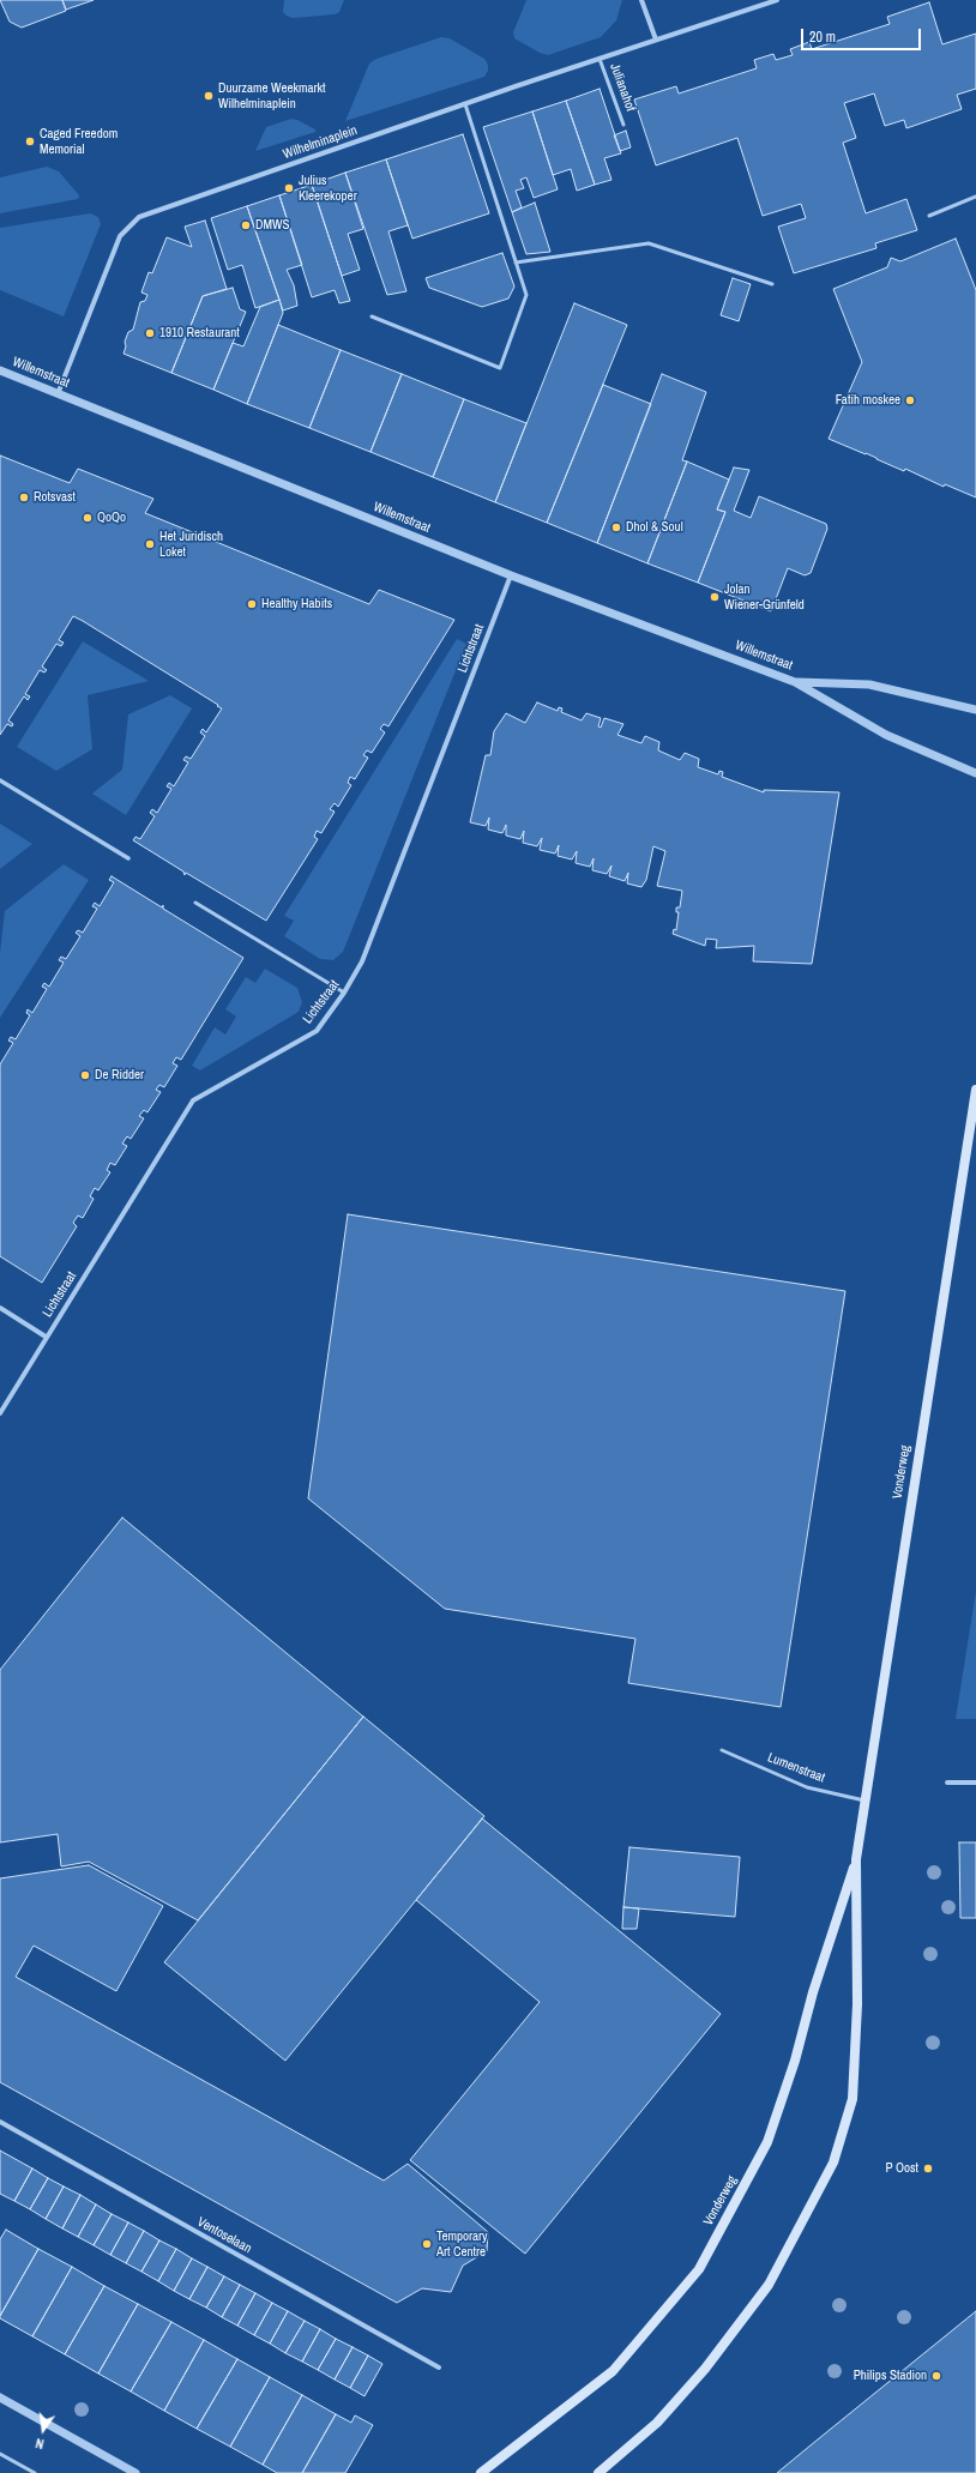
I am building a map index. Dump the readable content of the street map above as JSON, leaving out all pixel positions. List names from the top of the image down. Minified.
{"streets":{"main road":["Vonderweg"],"street":["Wilhelminaplein","Willemstraat","Lichtstraat","Ventoselaan"],"lane":["Julianahof","Lumenstraat"]},"crossings":[["Julianahof","Wilhelminaplein"],["Wilhelminaplein","Willemstraat"],["Willemstraat","Lichtstraat"],["Vonderweg","Lumenstraat"]],"places":["Duurzame Weekmarkt Wilhelminaplein","Caged Freedom Memorial","Julius Kleerekoper","DMWS","1910 Restaurant","Fatih moskee","Rotsvast","QoQo","Dhol & Soul","Het Juridisch Loket","Jolan Wiener-Grünfeld","Healthy Habits","De Ridder","P Oost","Temporary Art Centre","Philips Stadion"],"scale_bar":"20 m","north":"bottom"}
